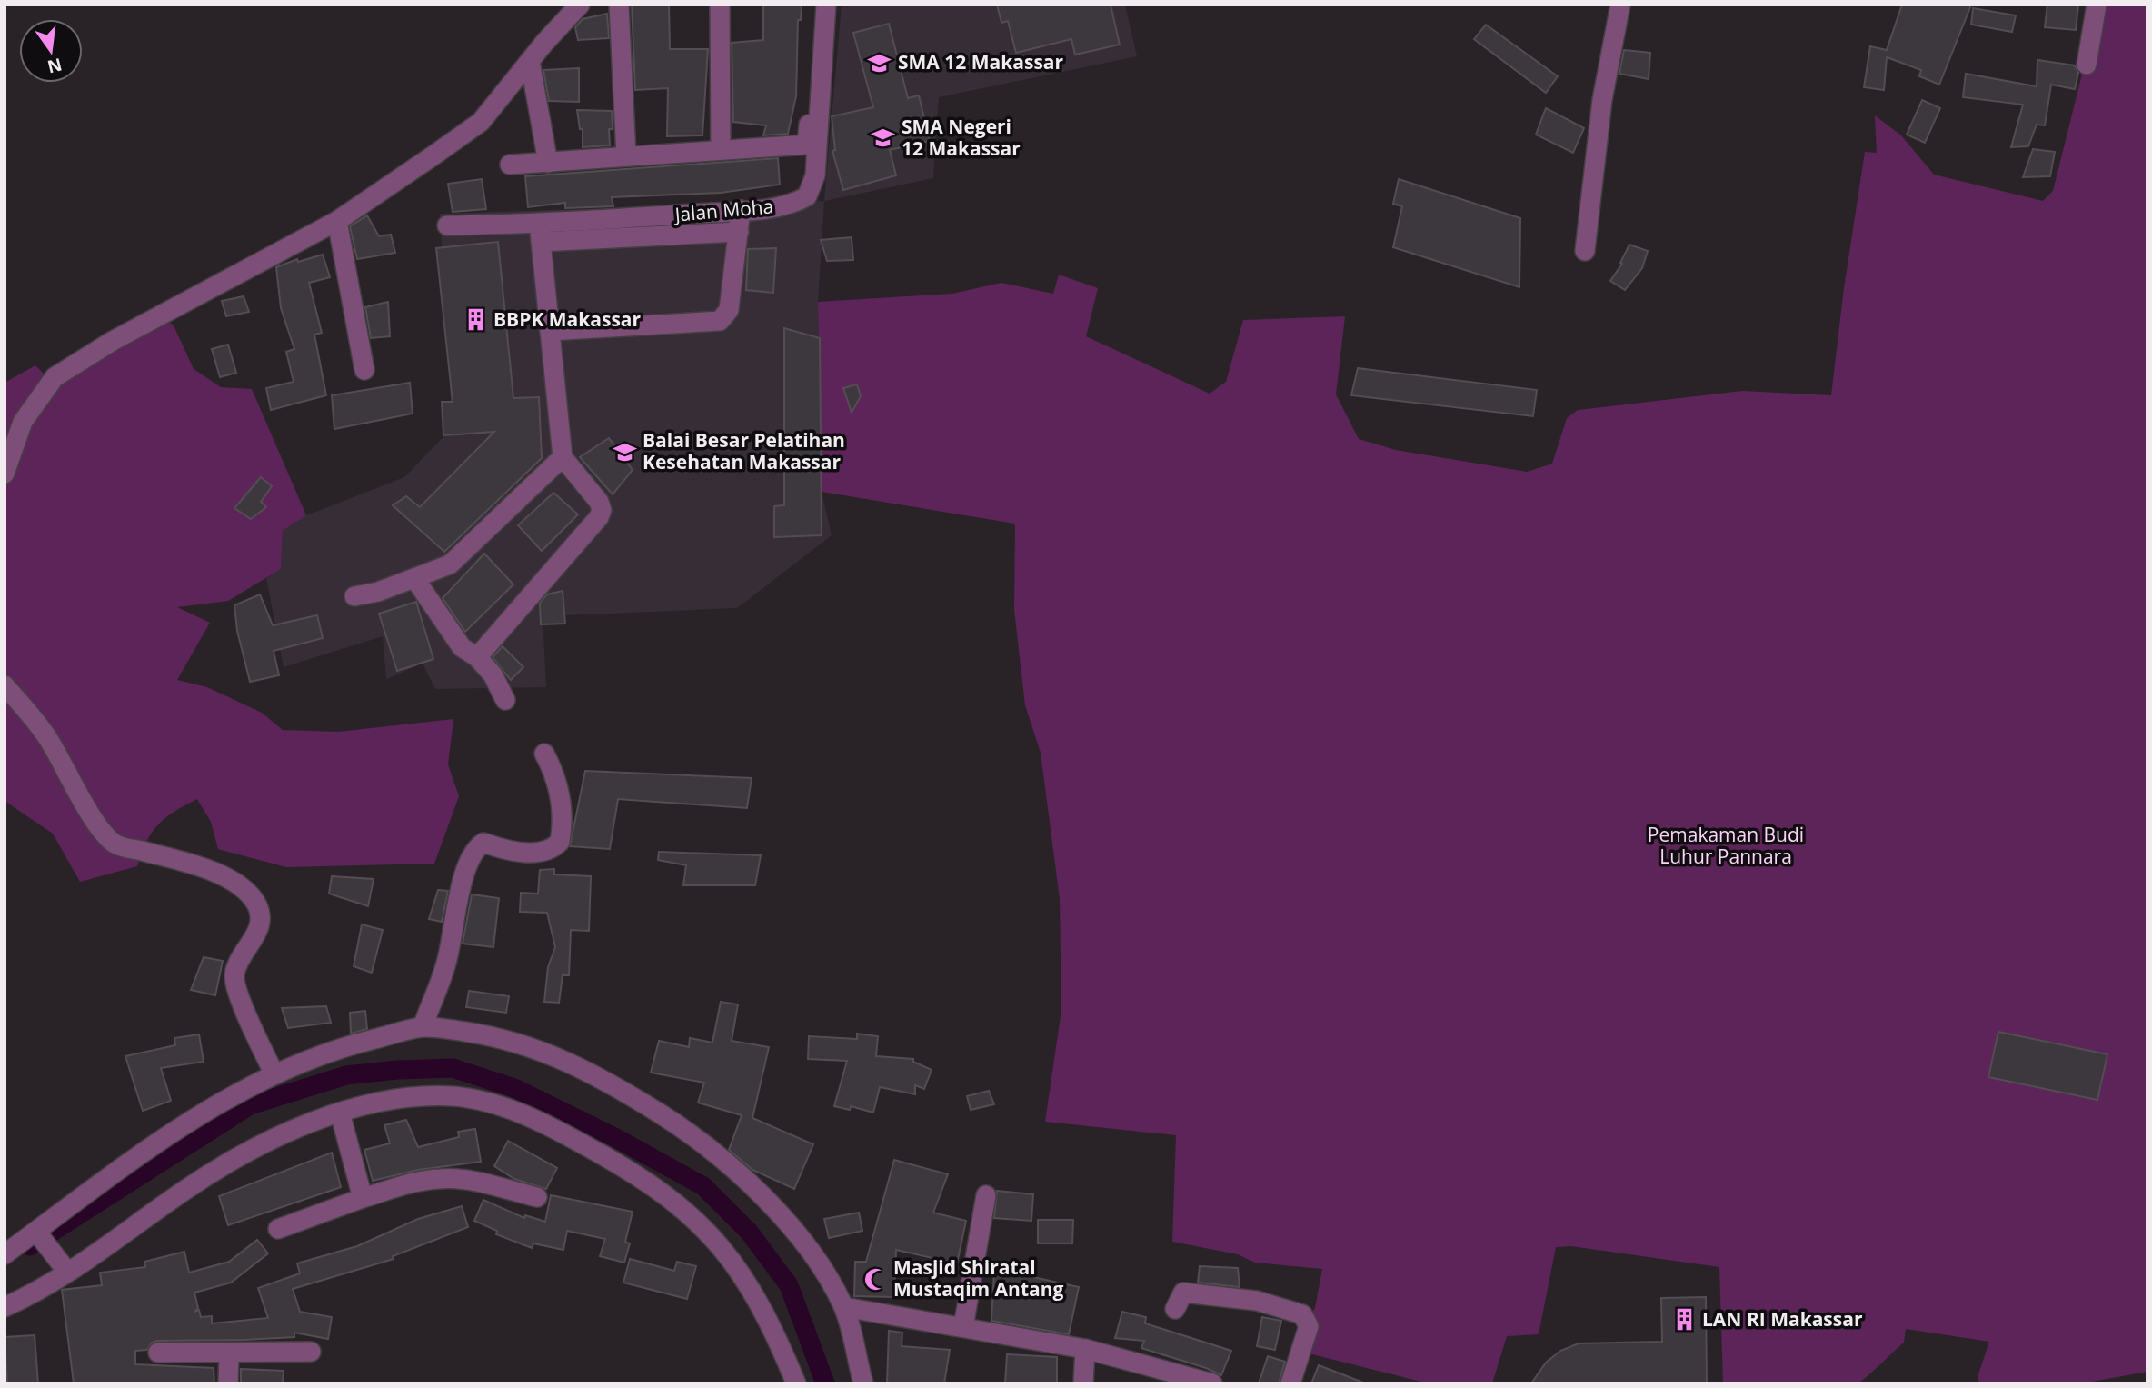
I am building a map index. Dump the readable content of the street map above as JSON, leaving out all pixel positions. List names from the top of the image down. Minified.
{"streets":{"street":["Jalan Moha"]},"parks":["Pemakaman Budi Luhur Pannara"],"places":{"school or university":["SMA 12 Makassar","SMA Negeri 12 Makassar","Balai Besar Pelatihan Kesehatan Makassar"],"building":["BBPK Makassar","LAN RI Makassar"],"mosque":["Masjid Shiratal Mustaqim Antang"]},"north":"bottom"}
